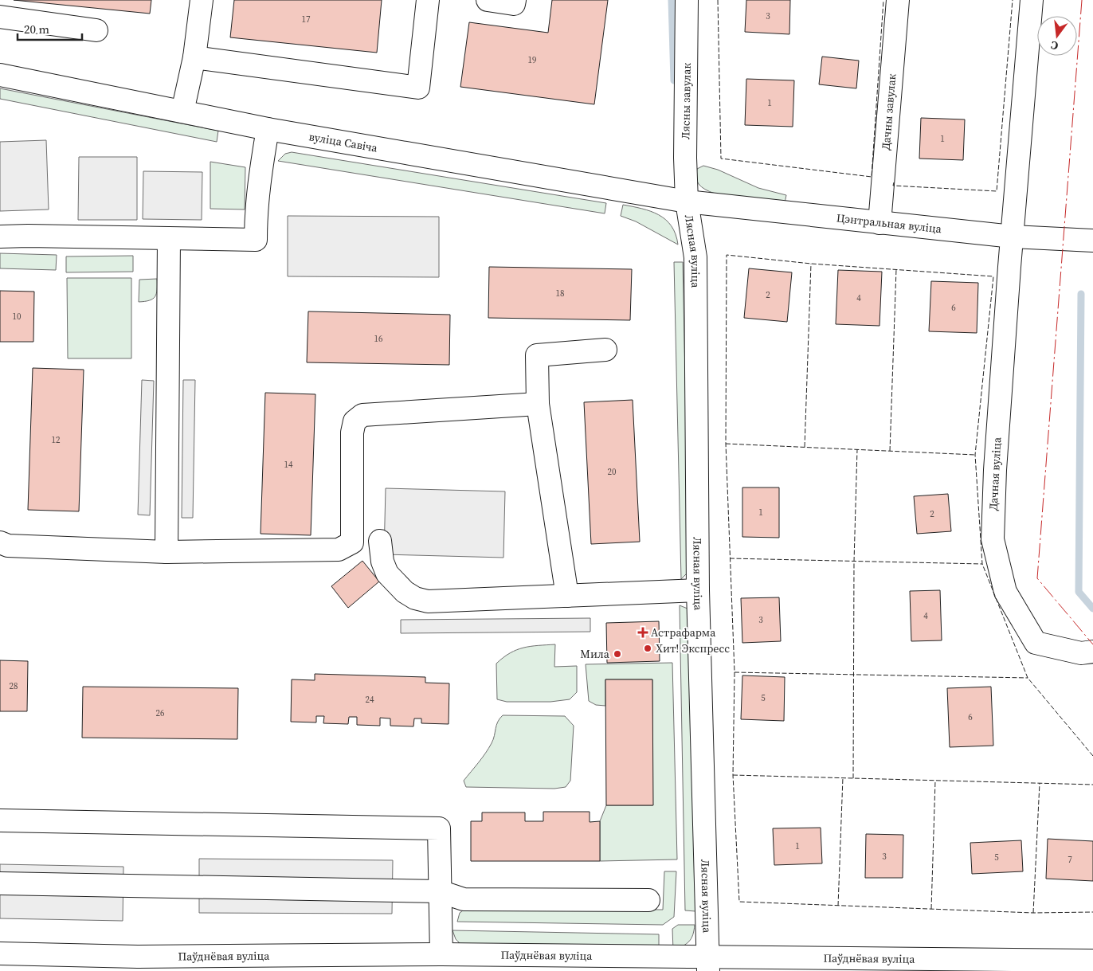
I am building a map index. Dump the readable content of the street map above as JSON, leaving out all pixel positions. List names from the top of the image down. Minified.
{"streets":{"street":["Лясны завулак","Дачны завулак","вуліца Савіча","Цэнтральная вуліца","Лясная вуліца","Дачная вуліца","Паўднёвая вуліца"]},"crossings":[["Лясны завулак","вуліца Савіча"],["Лясны завулак","Цэнтральная вуліца"],["Лясны завулак","Лясная вуліца"],["Дачны завулак","Цэнтральная вуліца"],["вуліца Савіча","Цэнтральная вуліца"],["вуліца Савіча","Лясная вуліца"],["Цэнтральная вуліца","Лясная вуліца"],["Цэнтральная вуліца","Дачная вуліца"],["Лясная вуліца","Паўднёвая вуліца"]],"places":{"health":["Астрафарма"],"other":["Хит! Экспресс","Мила"]},"house_numbers":["3","17","19","1","1","18","2","4","6","10","16","12","14","20","1","2","4","3","28","5","24","26","6","1","3","5","7"],"scale_bar":"20 m","north":"bottom"}
